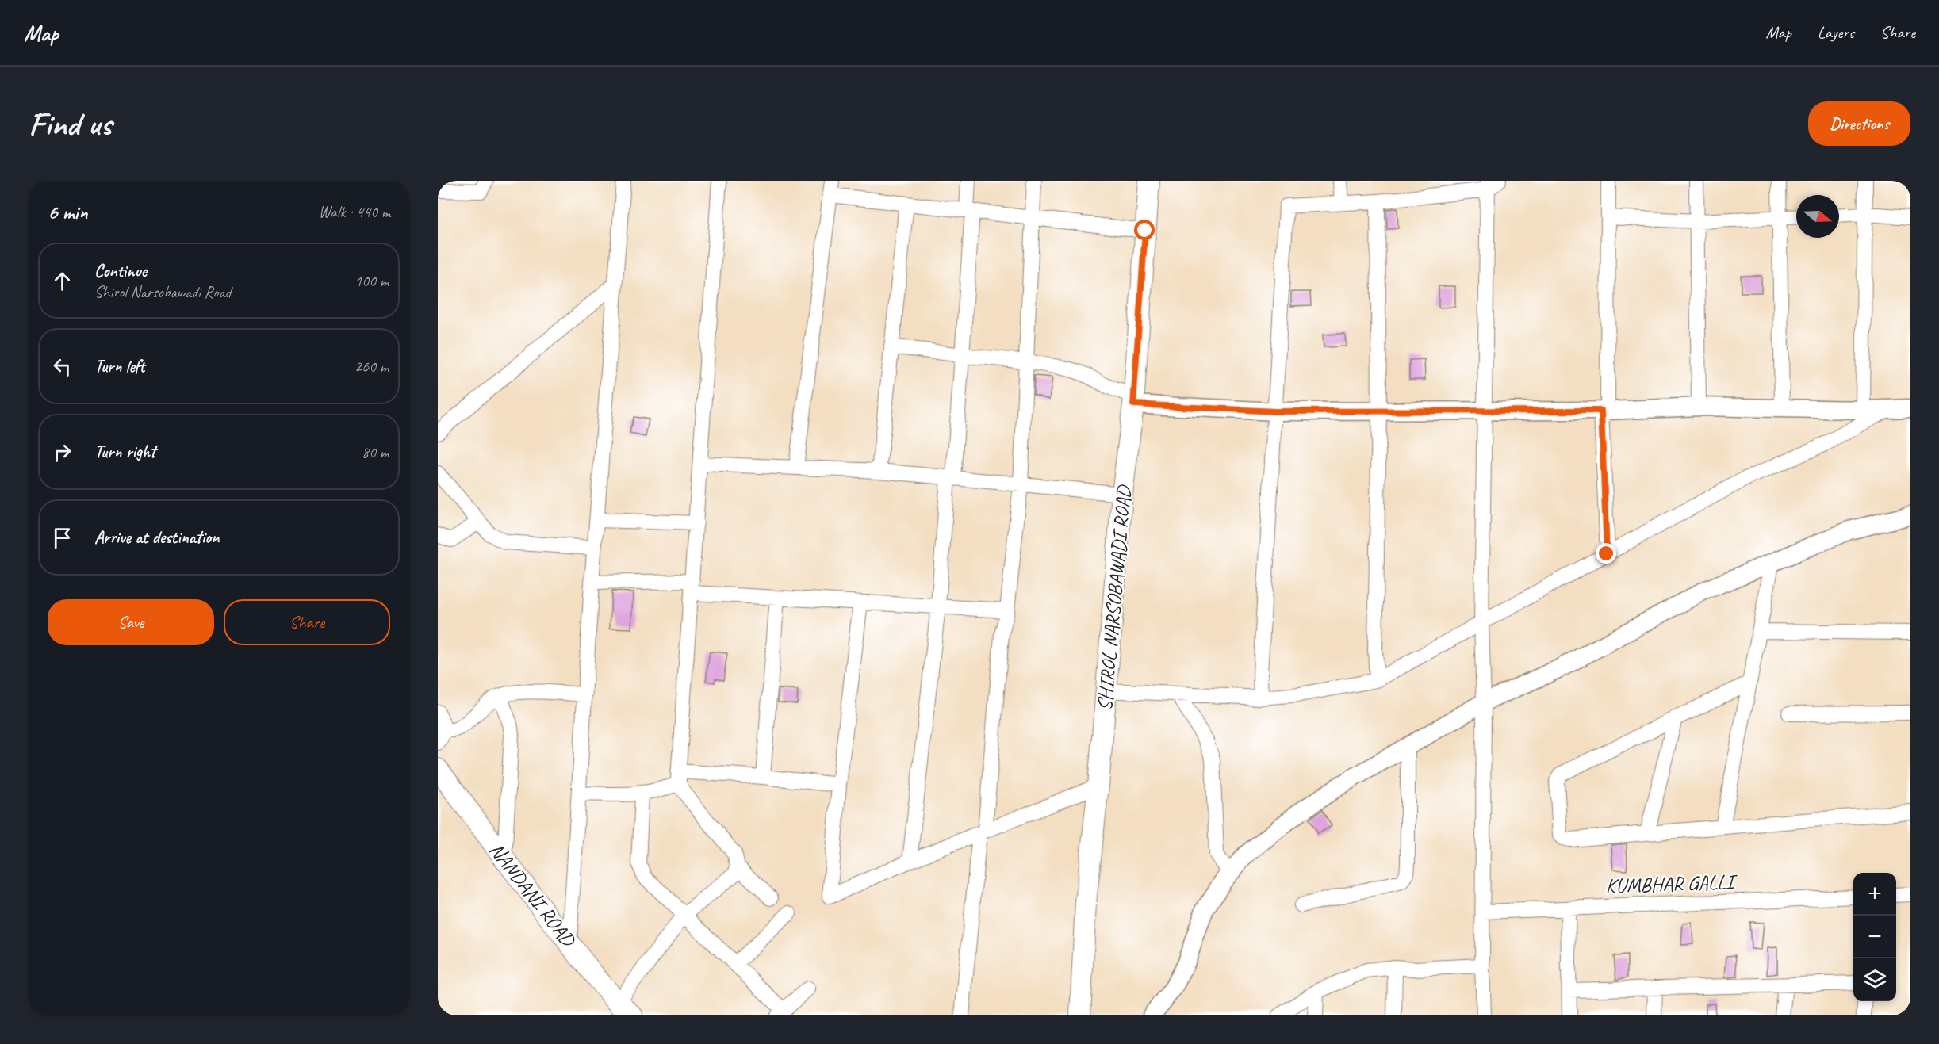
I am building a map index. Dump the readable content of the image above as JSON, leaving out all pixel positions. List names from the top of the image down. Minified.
{"streets":{"main road":["SHIROL NARSOBAWADI ROAD","NANDANI ROAD"],"street":["KUMBHAR GALLI"]},"north":"right","page":{"header":"Map","nav":["Map","Layers","Share"],"buttons":["Directions",["Save","Share"]],"title":"Find us","heading":["6 min","Walk · 440 m"],"list":[["Continue","Shirol Narsobawadi Road","100 m"],["Turn left","260 m"],["Turn right","80 m"],"Arrive at destination"],"map_buttons":["+","−"]}}
